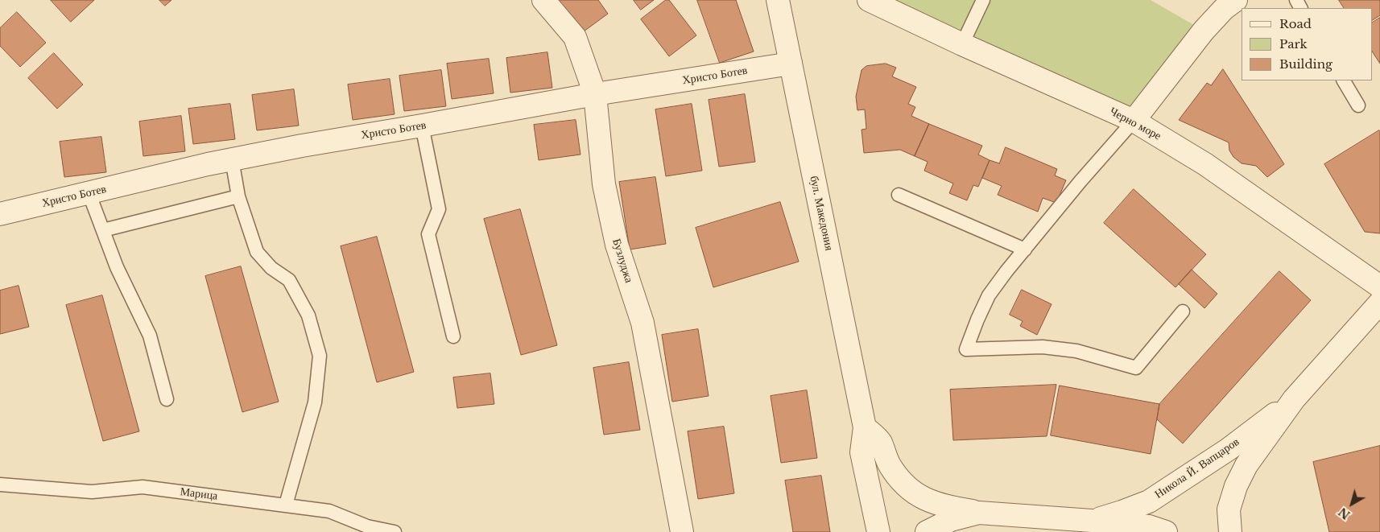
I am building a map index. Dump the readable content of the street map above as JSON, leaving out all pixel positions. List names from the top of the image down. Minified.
{"streets":{"street":["Христо Ботев","Черно море","бул. Македония","Бузлуджа","Никола Й. Вапцаров"],"lane":["Марица"]},"crossings":[["Христо Ботев","бул. Македония"],["Христо Ботев","Бузлуджа"]],"legend":["Road","Park","Building"],"north":"bottom left"}
